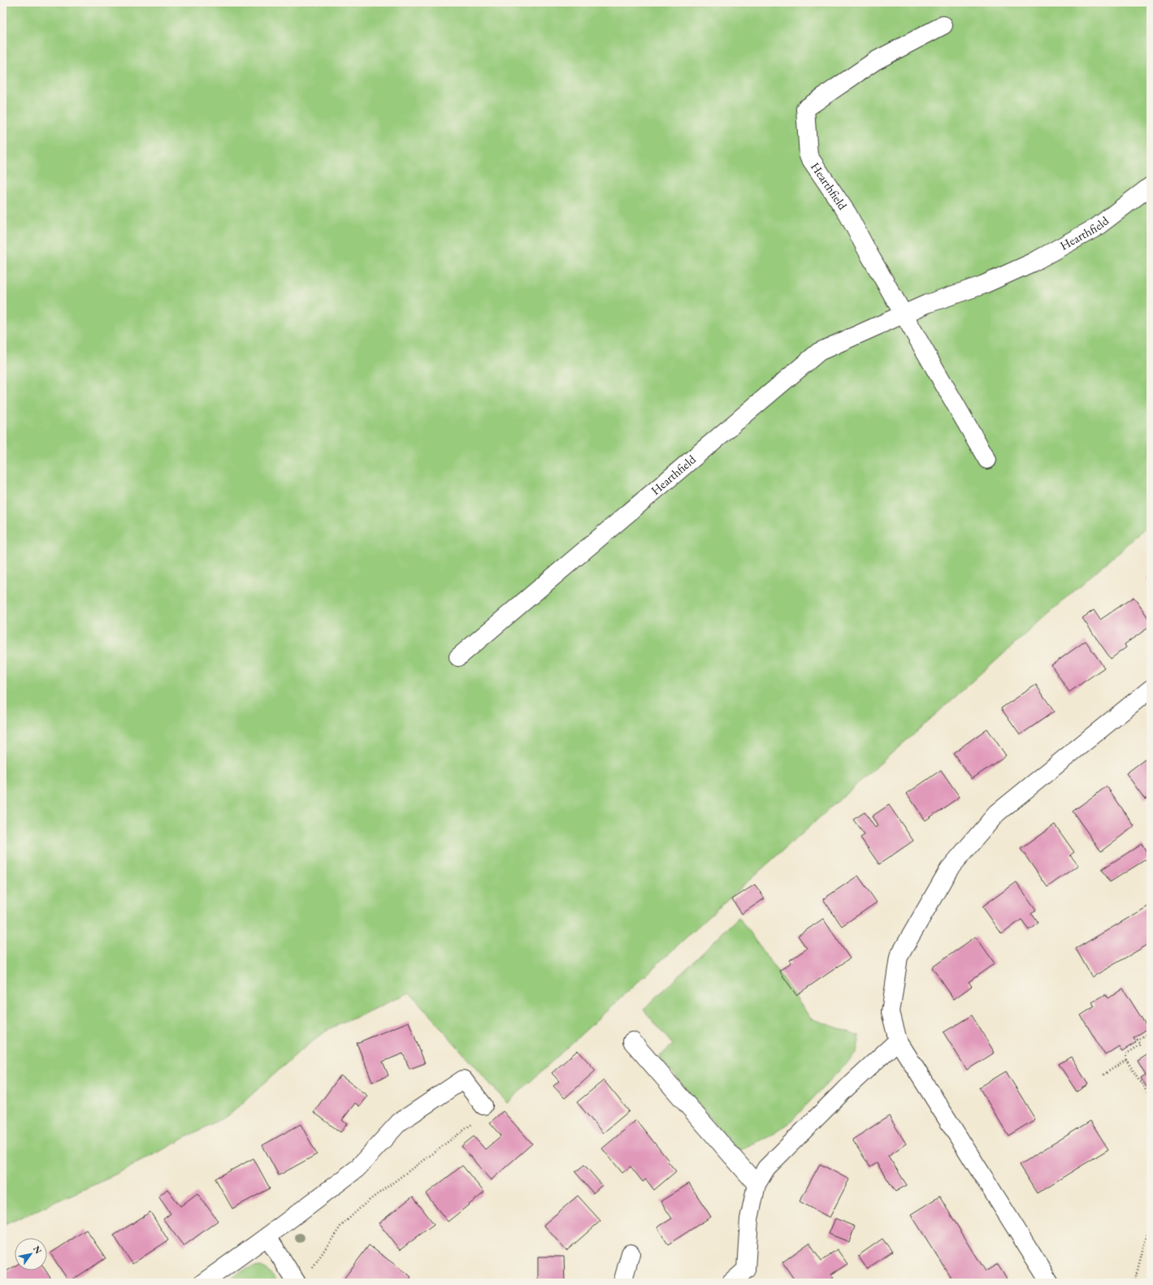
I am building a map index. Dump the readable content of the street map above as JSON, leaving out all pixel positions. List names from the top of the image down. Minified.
{"streets":{"street":["Hearthfield"]},"north":"top right"}
